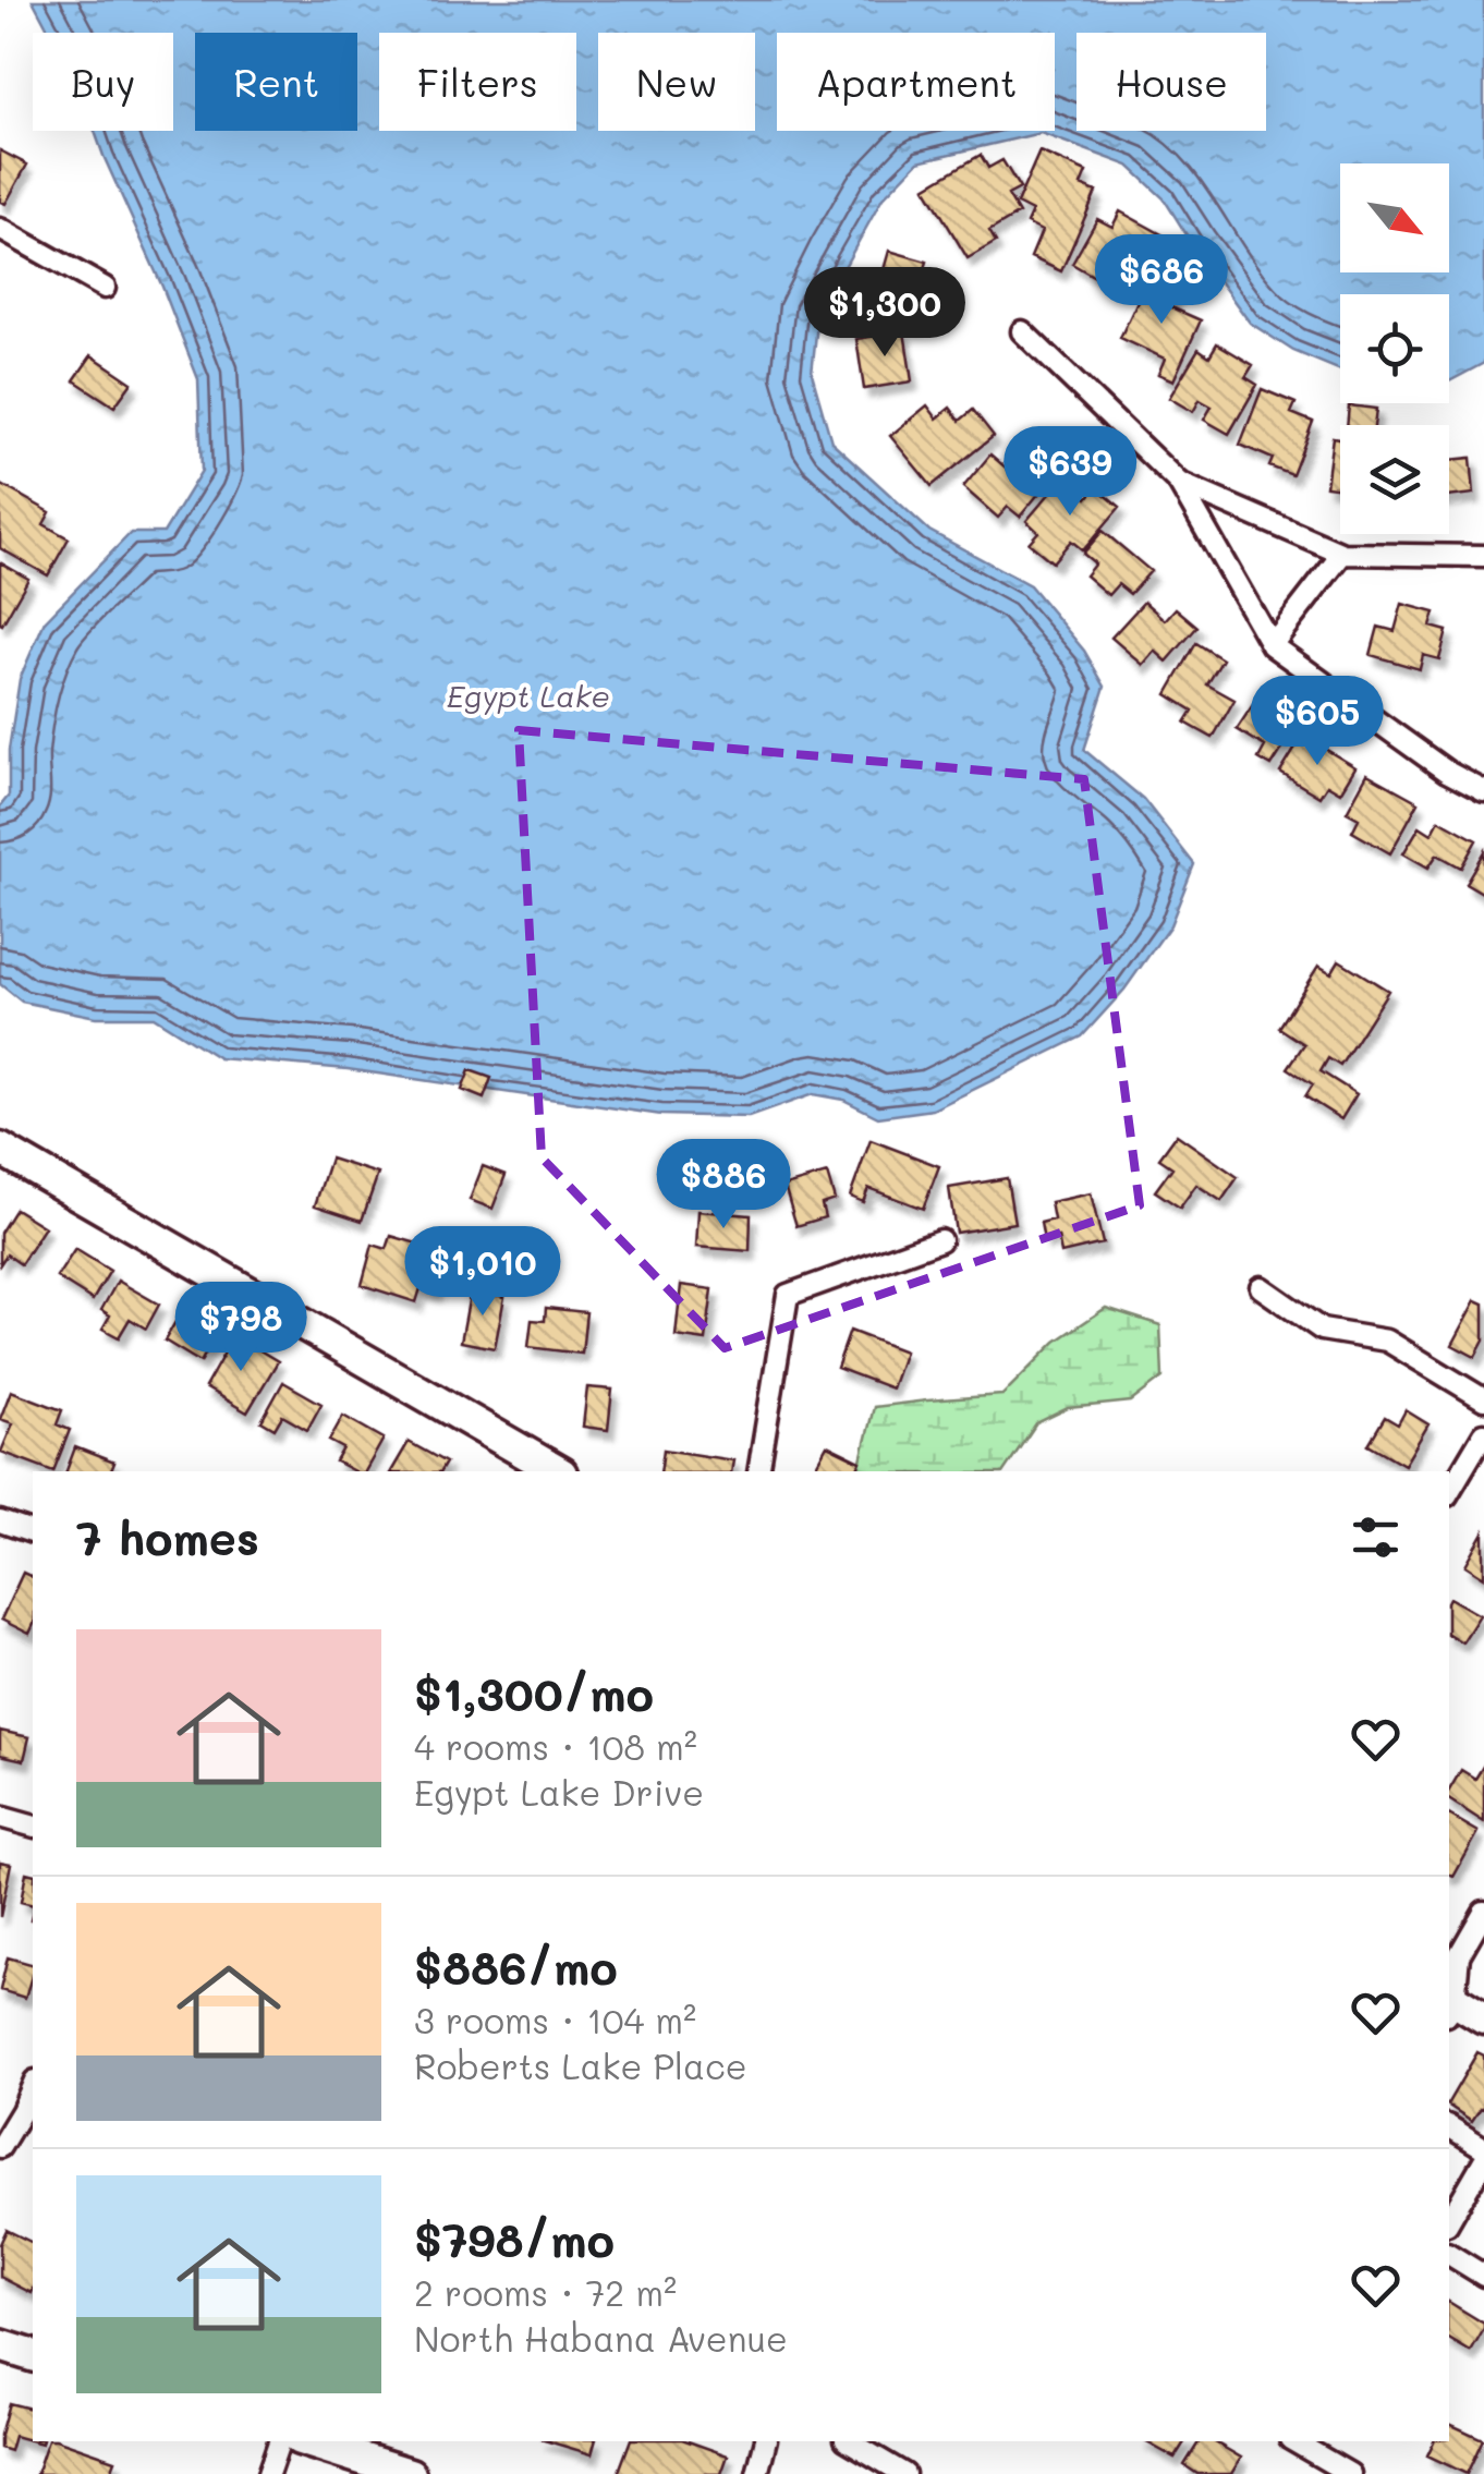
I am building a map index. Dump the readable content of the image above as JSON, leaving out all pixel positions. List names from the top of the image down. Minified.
{"water":["Egypt Lake"],"north":"bottom right","page":{"chip":["Buy","Rent","Filters","New","Apartment","House"],"price":["$686","$1,300","$639","$605","$886","$1,010","$798"],"heading":"7 homes","list":[{"name":"$1,300/mo","note":"4 rooms · 108 m² · Egypt Lake Drive"},{"name":"$886/mo","note":"3 rooms · 104 m² · Roberts Lake Place"},{"name":"$798/mo","note":"2 rooms · 72 m² · North Habana Avenue"}]}}
